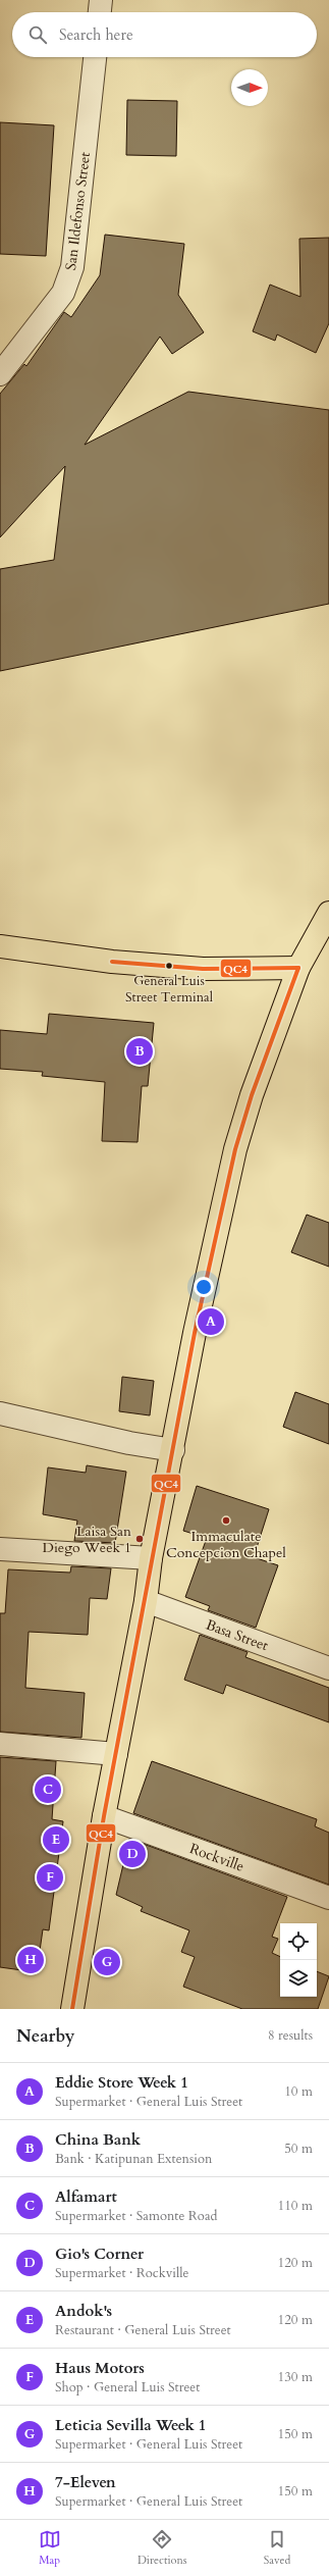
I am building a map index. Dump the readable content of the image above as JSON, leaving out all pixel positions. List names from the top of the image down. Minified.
{"streets":{"street":["San Ildefonso Street","Basa Street","Rockville"]},"places":["General Luis Street Terminal","Immaculate Concepcion Chapel","Laisa San Diego Week 1"],"lines":["transit line QC4"],"north":"right","page":{"search":"Search here","pins":["B","A","C","E","D","F","H","G"],"heading":["Nearby","8 results"],"list":[{"mark":"A","name":"Eddie Store Week 1","note":"Supermarket · General Luis Street","value":"10 m"},{"mark":"B","name":"China Bank","note":"Bank · Katipunan Extension","value":"50 m"},{"mark":"C","name":"Alfamart","note":"Supermarket · Samonte Road","value":"110 m"},{"mark":"D","name":"Gio's Corner","note":"Supermarket · Rockville","value":"120 m"},{"mark":"E","name":"Andok's","note":"Restaurant · General Luis Street","value":"120 m"},{"mark":"F","name":"Haus Motors","note":"Shop · General Luis Street","value":"130 m"},{"mark":"G","name":"Leticia Sevilla Week 1","note":"Supermarket · General Luis Street","value":"150 m"},{"mark":"H","name":"7-Eleven","note":"Supermarket · General Luis Street","value":"150 m"}],"nav":["Map","Directions","Saved"]}}
